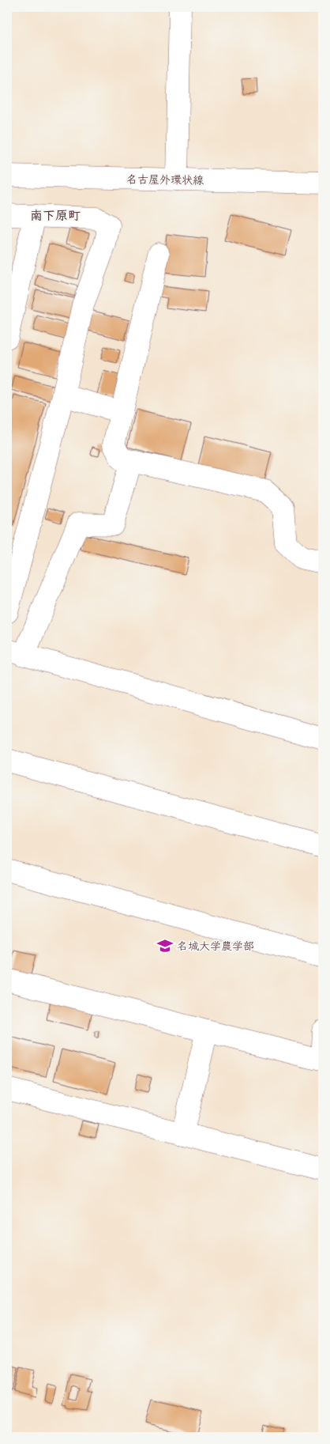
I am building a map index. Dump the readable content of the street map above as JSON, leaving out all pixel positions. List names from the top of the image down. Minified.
{"streets":{"main road":["名古屋外環状線"]},"districts":["南下原町"],"places":{"school or university":["名城大学農学部"]}}
